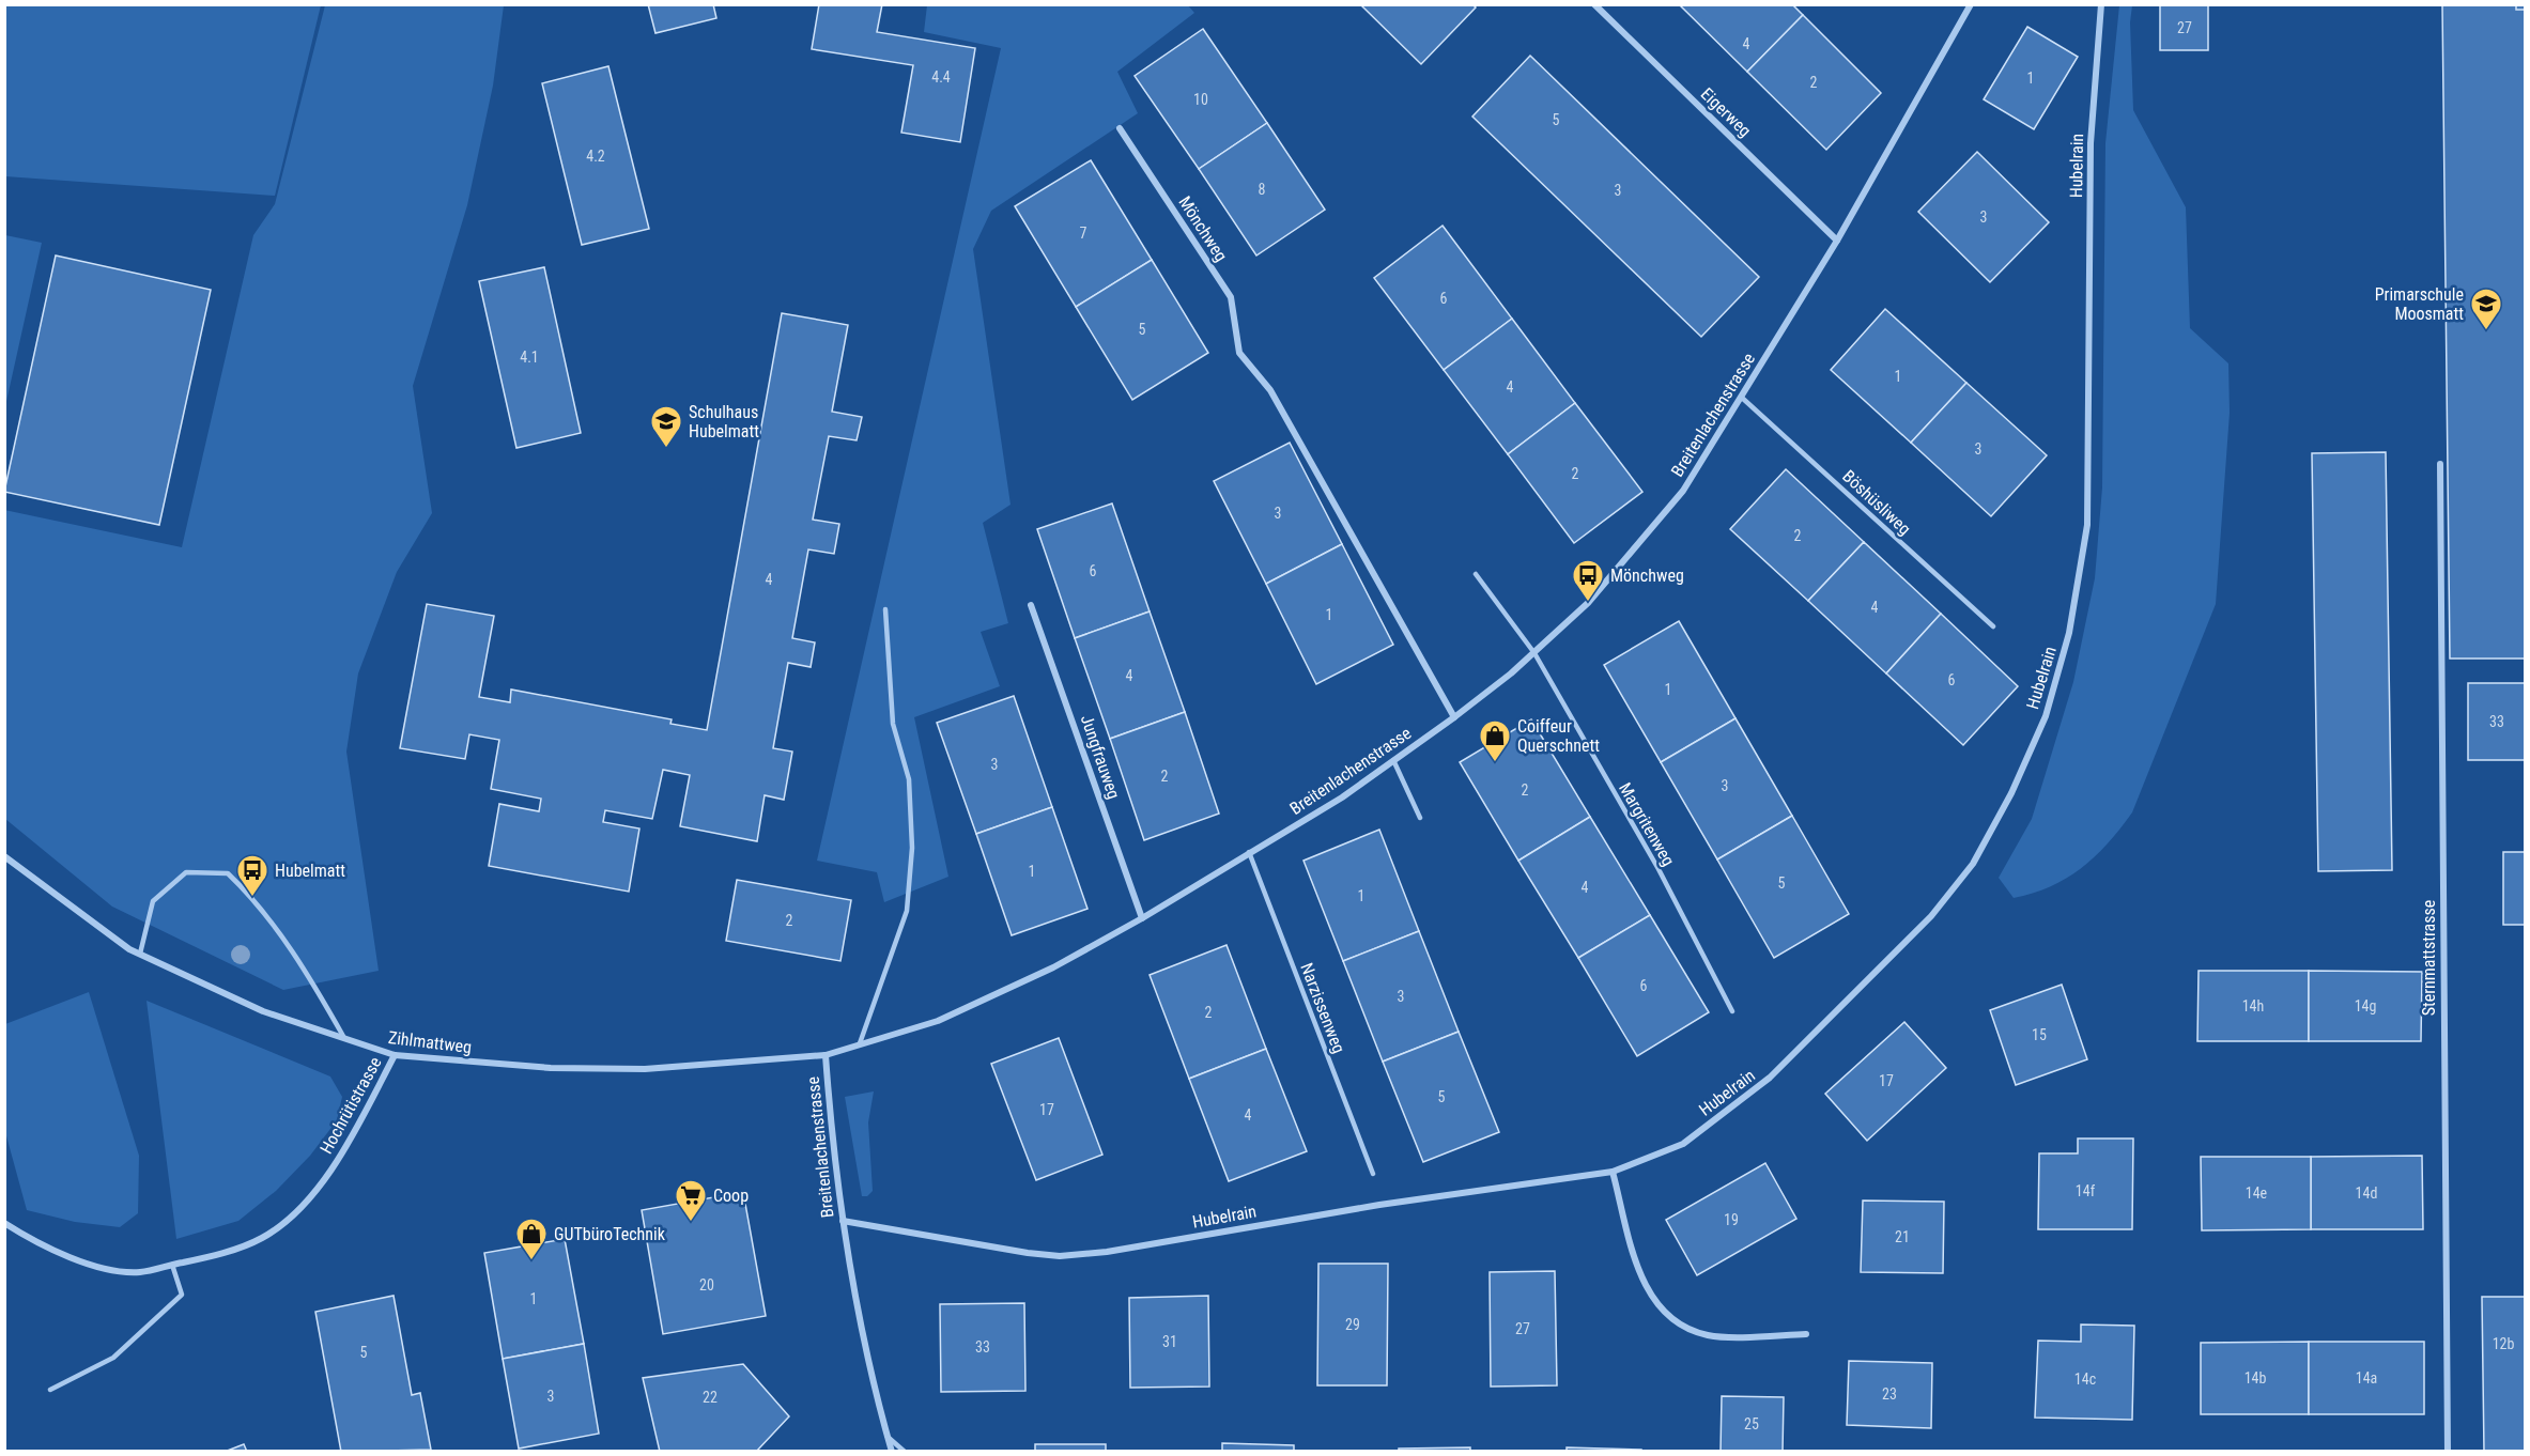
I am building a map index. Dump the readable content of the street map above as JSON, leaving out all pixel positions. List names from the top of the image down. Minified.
{"streets":{"street":["Eigerweg","Hubelrain","Mönchweg","Breitenlachenstrasse","Jungfrauweg","Sternmattstrasse","Zihlmattweg","Hochrütistrasse"],"lane":["Böshüsliweg","Margritenweg","Narzissenweg"]},"crossings":[["Eigerweg","Breitenlachenstrasse"],["Hubelrain","Breitenlachenstrasse"],["Mönchweg","Breitenlachenstrasse"],["Breitenlachenstrasse","Böshüsliweg"],["Breitenlachenstrasse","Jungfrauweg"],["Breitenlachenstrasse","Margritenweg"],["Breitenlachenstrasse","Narzissenweg"],["Breitenlachenstrasse","Zihlmattweg"],["Zihlmattweg","Hochrütistrasse"]],"places":{"school or university":["Primarschule Moosmatt","Schulhaus Hubelmatt"],"bus stop":["Mönchweg","Hubelmatt"],"shop":["Coiffeur Querschnett","GUTbüroTechnik"],"supermarket":["Coop"]},"house_numbers":["27","4","4.4","1","2","10","5","4.2","8","3","3","7","6","5","4.1","1","4","3","2","3","2","6","4","4","1","4","6","1","33","3","2","3","2","1","5","4","1","2","6","3","14h","14g","2","15","17","5","17","4","14f","14e","14d","19","21","20","1","29","27","31","12b","33","5","14b","14a","14c","23","3","22","25"]}
